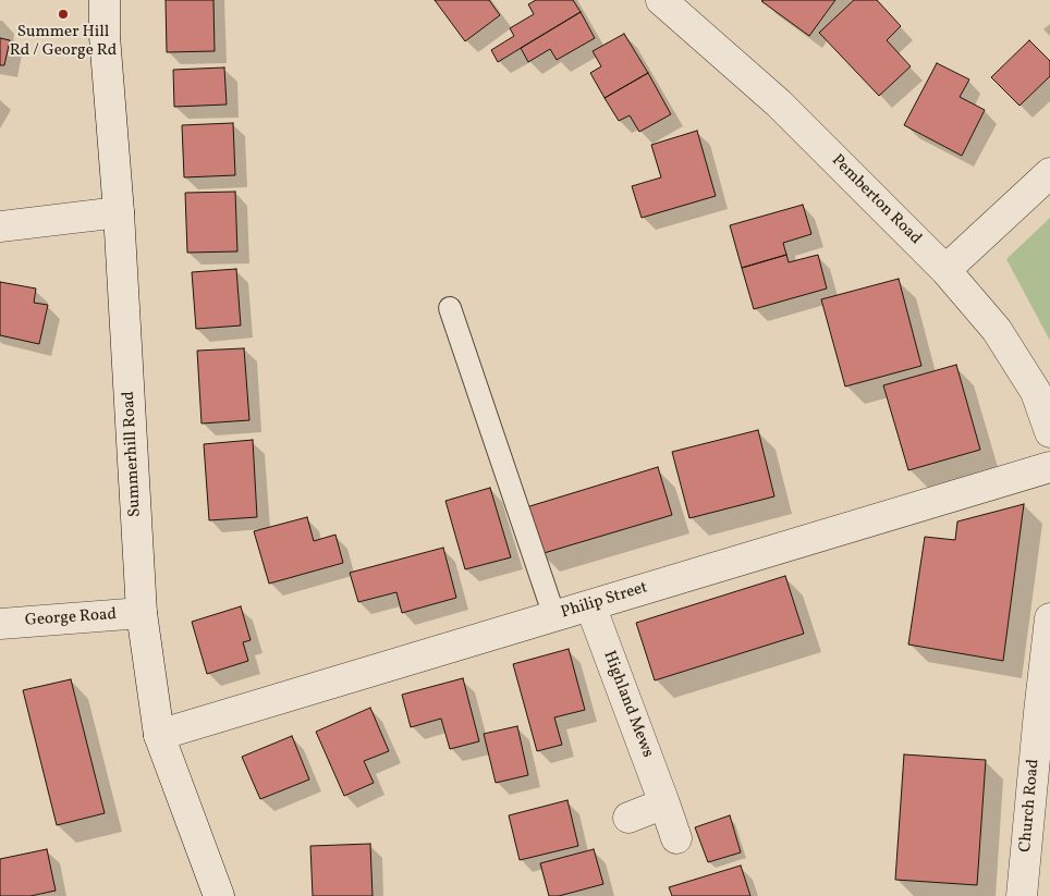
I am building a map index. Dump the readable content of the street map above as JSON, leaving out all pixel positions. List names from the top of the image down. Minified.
{"streets":{"street":["Pemberton Road","Summerhill Road","Philip Street","George Road","Highland Mews","Church Road"]},"crossings":[["Summerhill Road","Philip Street"],["Summerhill Road","George Road"],["Philip Street","Highland Mews"]],"places":["Summer Hill Rd / George Rd"]}
